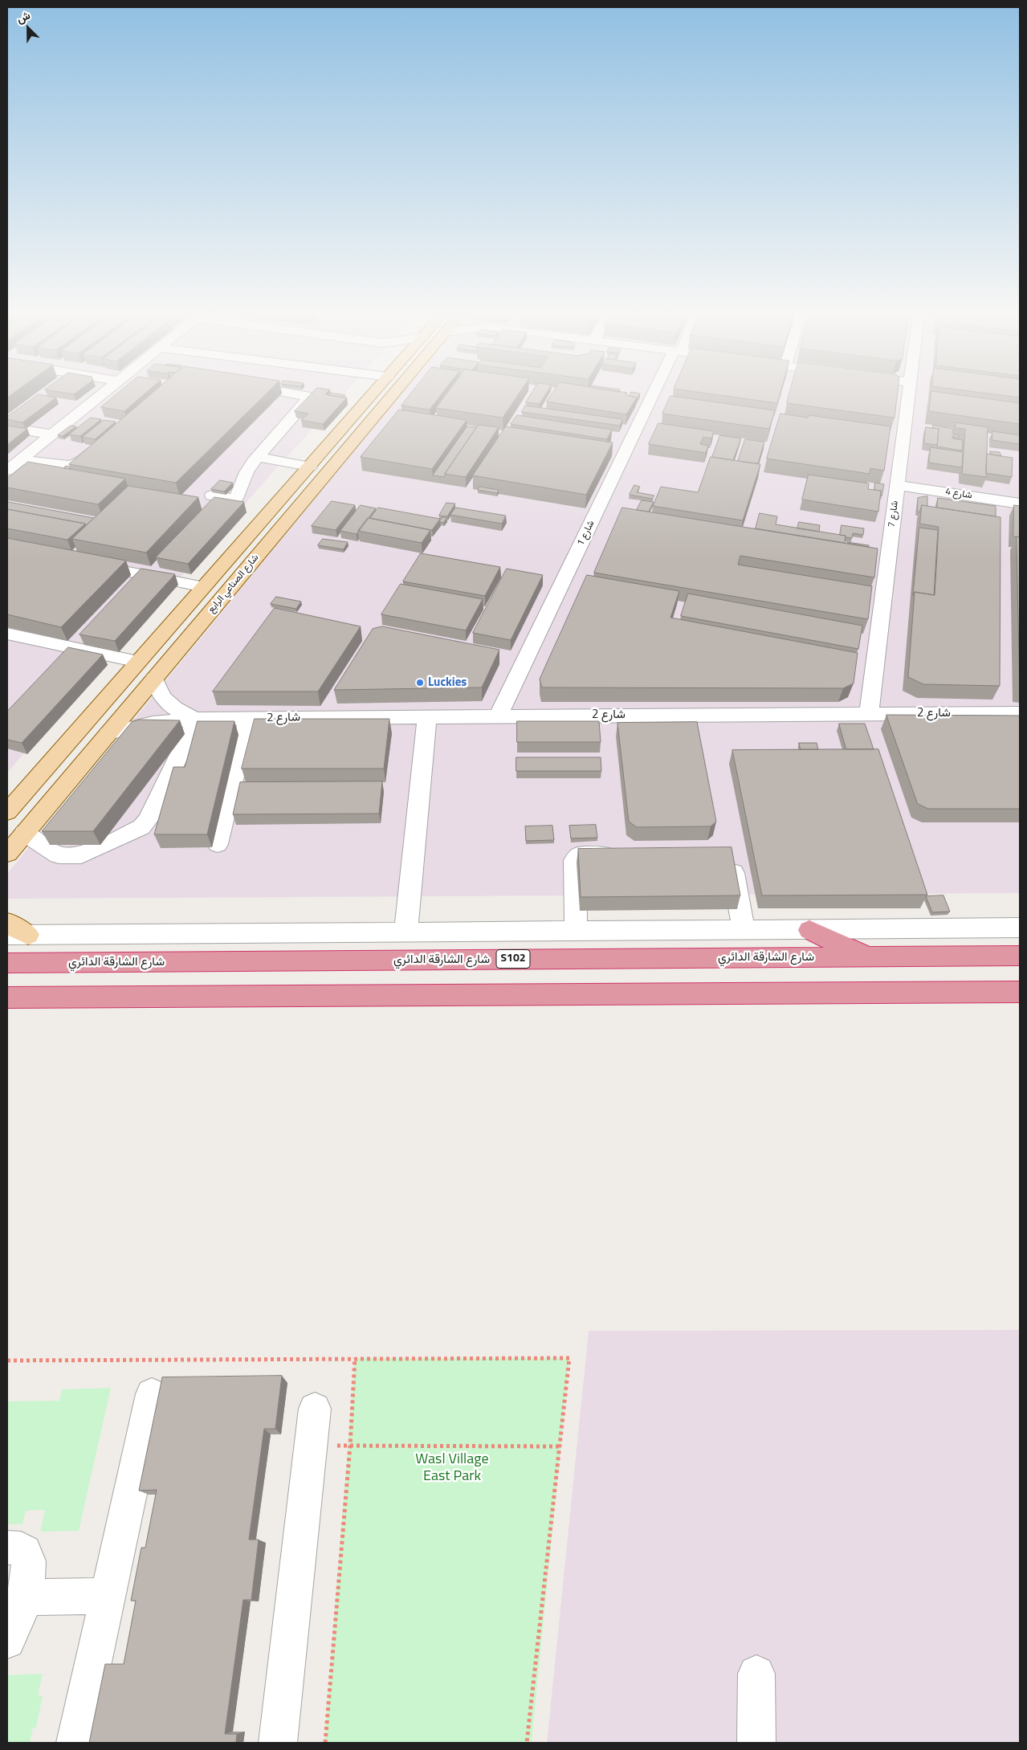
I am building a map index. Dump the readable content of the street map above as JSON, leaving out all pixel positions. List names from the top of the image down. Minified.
{"streets":{"highway":["شارع الشارقة الدائري","S102"],"main road":["شارع الصناعي الرابع"],"street":["شارع 4","شارع 7","شارع 1","شارع 2"]},"crossings":[["شارع 4","شارع 7"],["شارع 7","شارع 2"],["شارع 1","شارع 2"],["شارع الصناعي الرابع","شارع 2"]],"parks":["Wasl Village East Park"],"places":["Luckies"],"north":"top left"}
